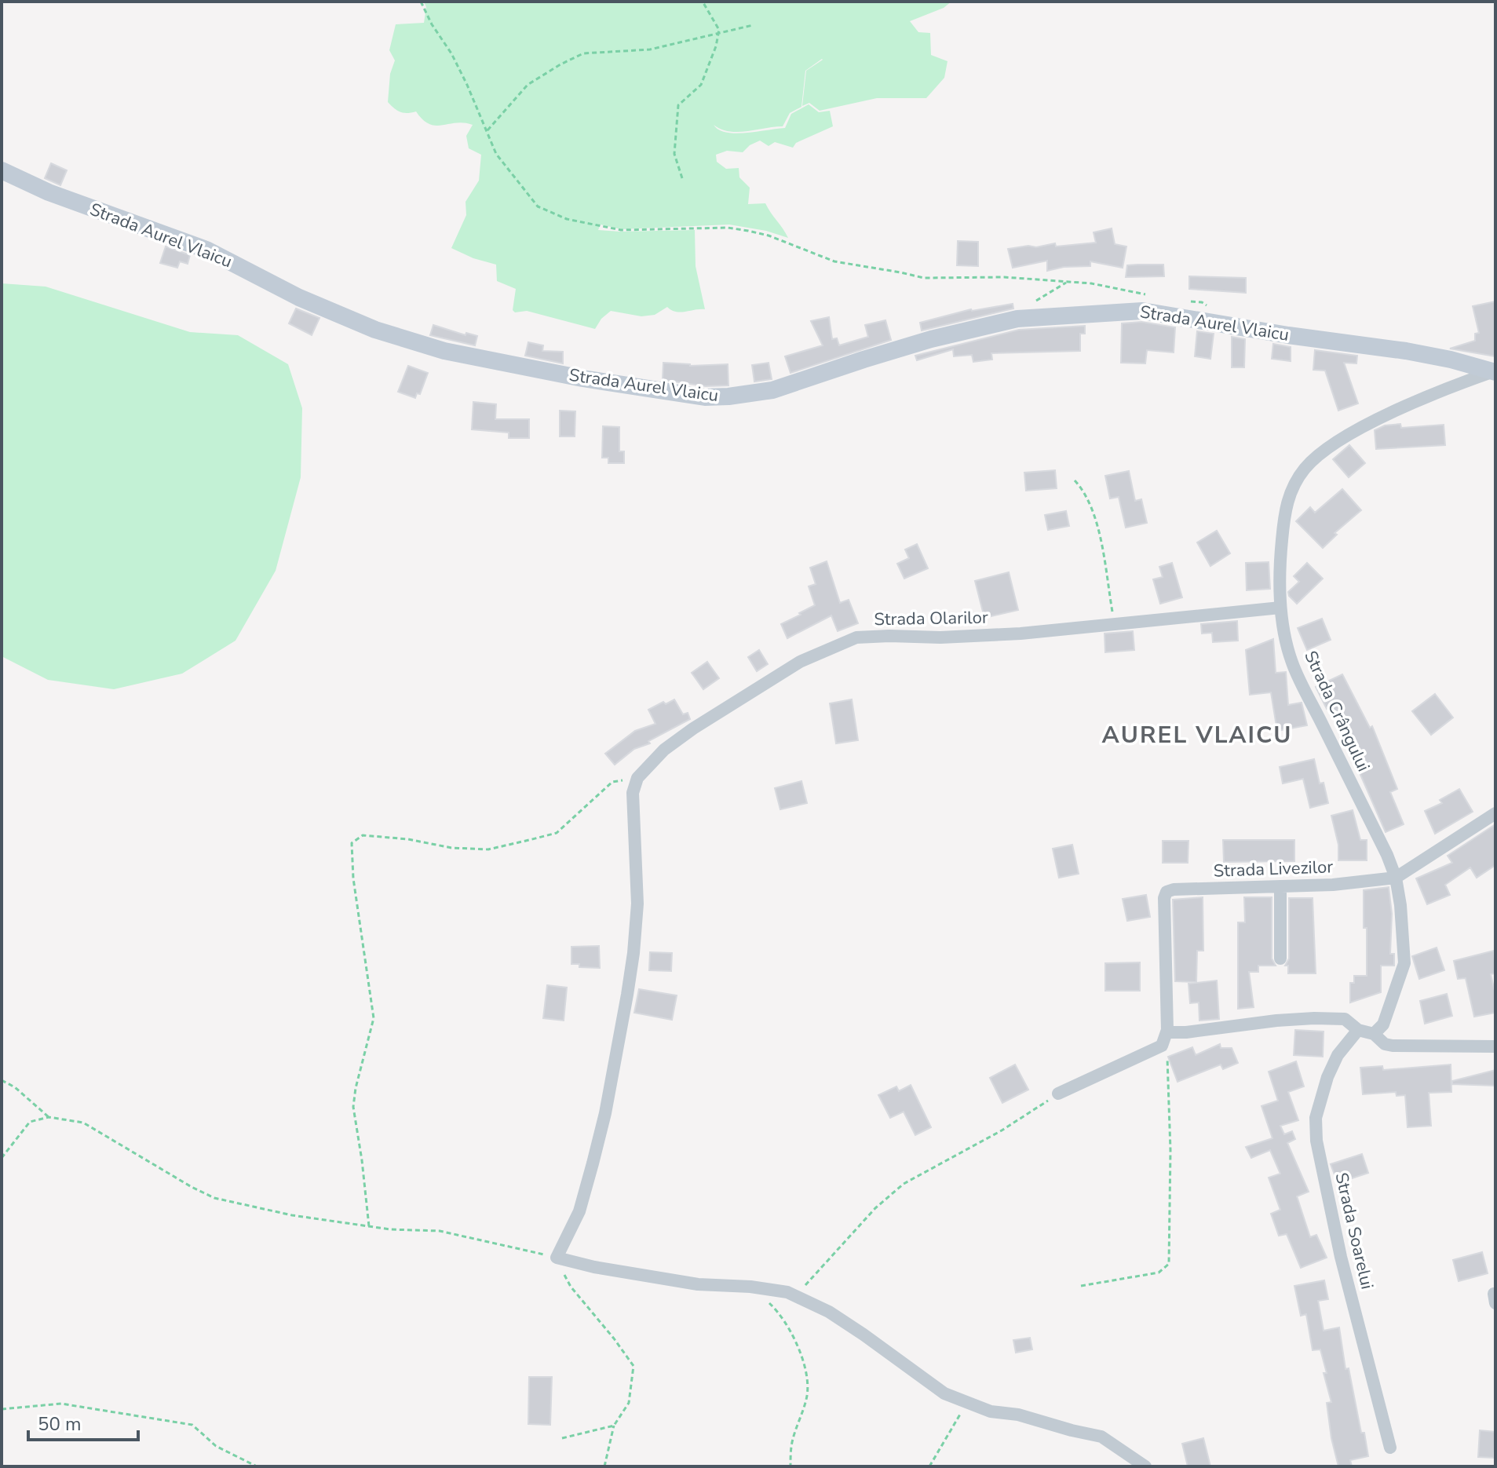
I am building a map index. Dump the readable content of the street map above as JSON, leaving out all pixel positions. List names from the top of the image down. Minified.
{"streets":{"street":["Strada Aurel Vlaicu","Strada Olarilor","Strada Crângului","Strada Livezilor","Strada Soarelui"]},"crossings":[["Strada Aurel Vlaicu","Strada Crângului"],["Strada Olarilor","Strada Crângului"],["Strada Crângului","Strada Livezilor"]],"districts":["AUREL VLAICU"],"scale_bar":"50 m"}
